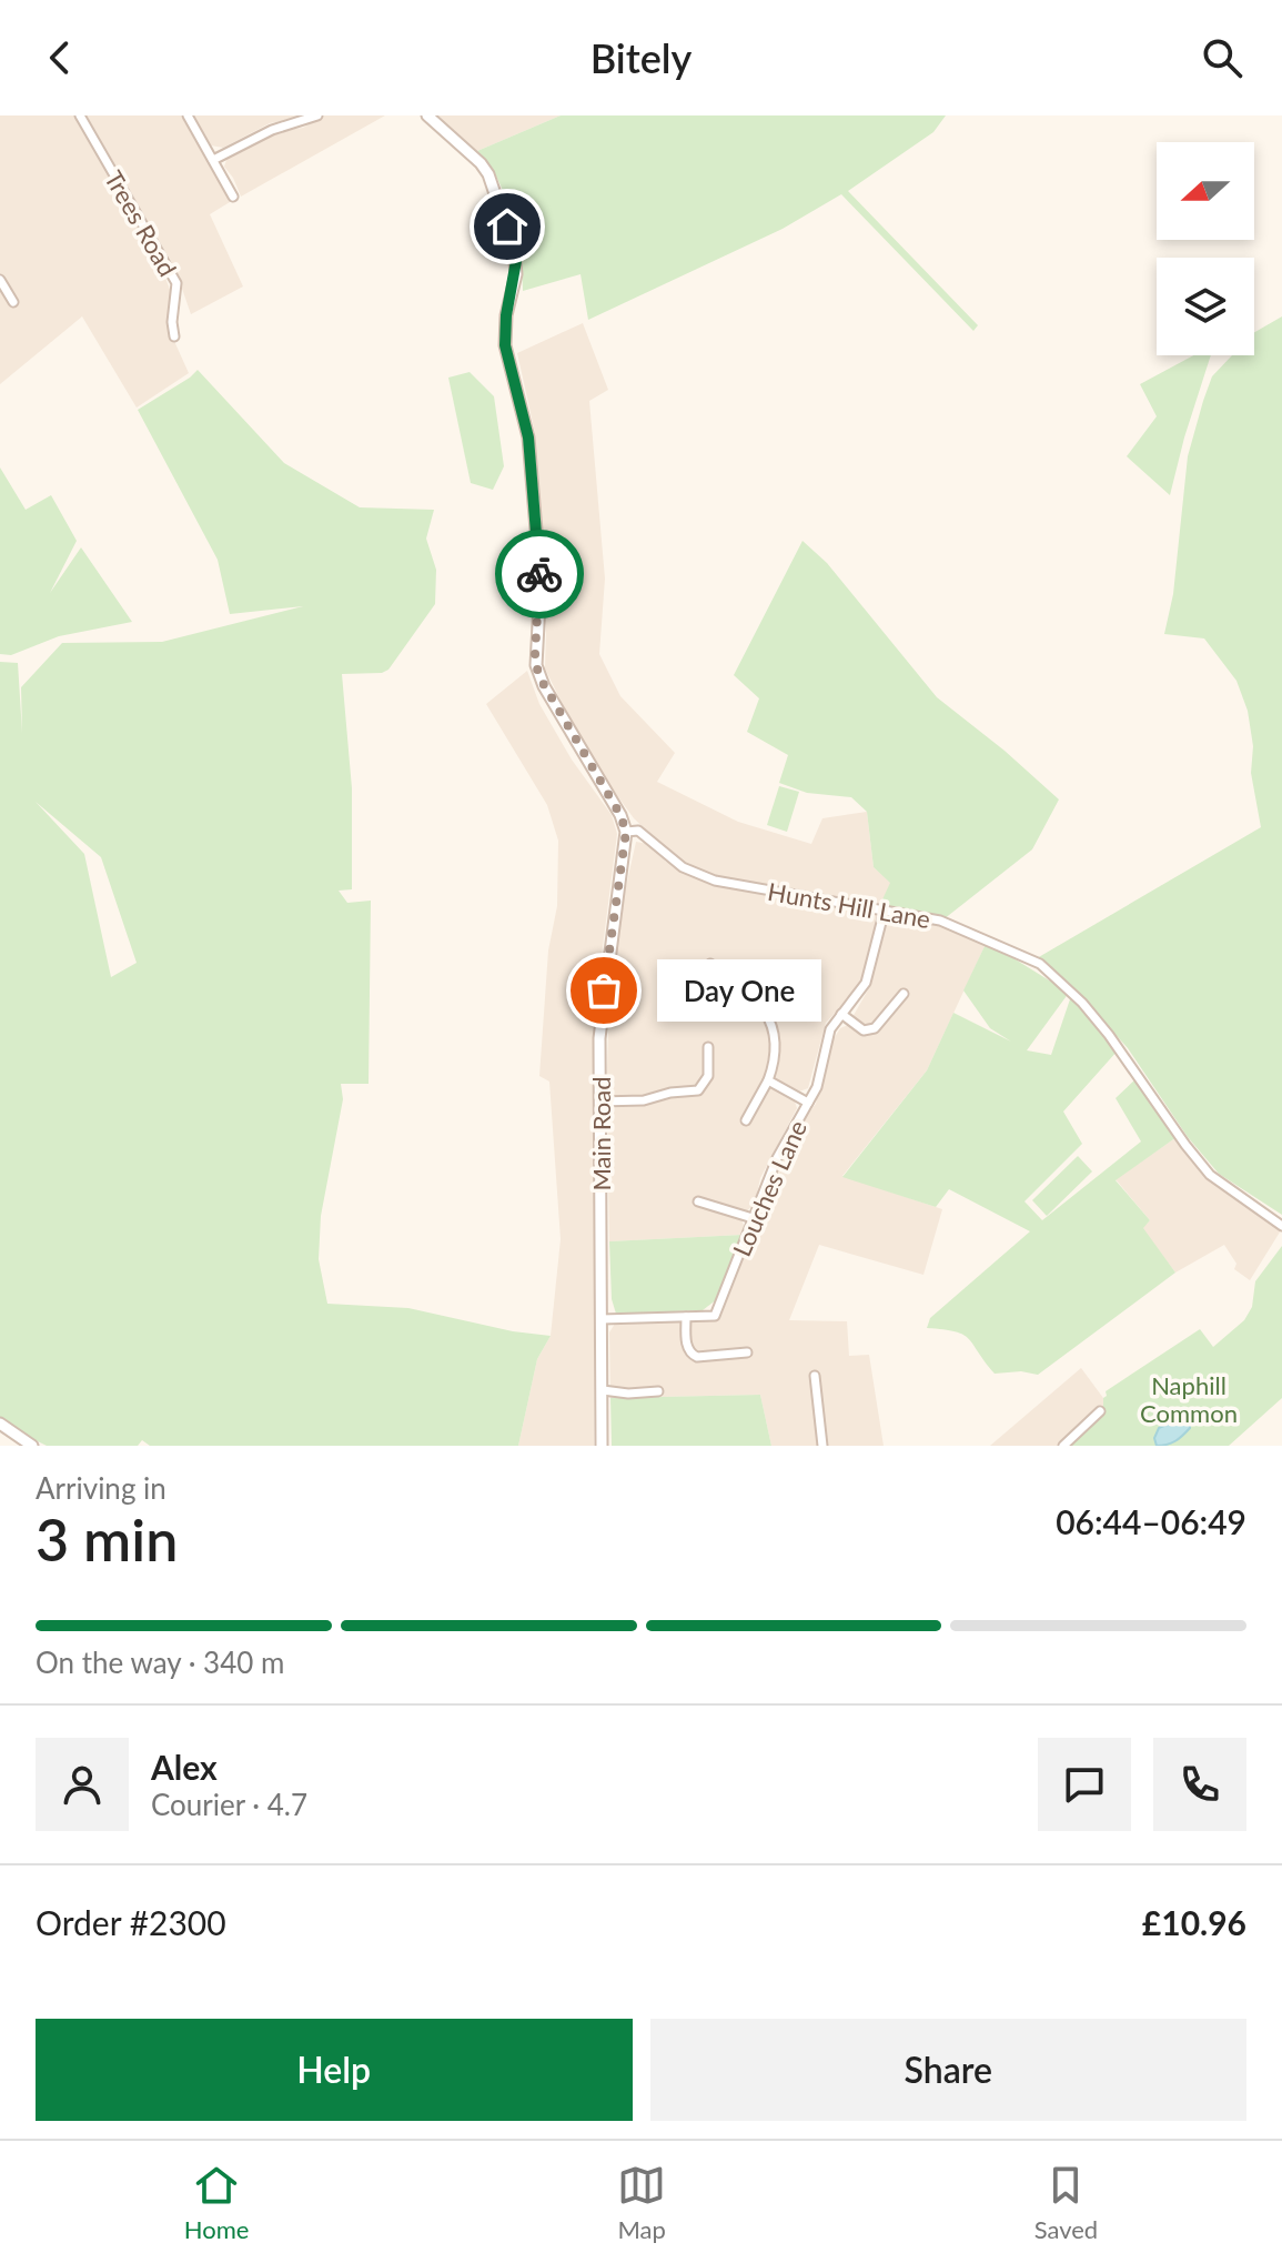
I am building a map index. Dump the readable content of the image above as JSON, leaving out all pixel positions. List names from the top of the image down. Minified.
{"streets":{"street":["Trees Road","Hunts Hill Lane","Main Road","Louches Lane"]},"crossings":[["Hunts Hill Lane","Main Road"],["Hunts Hill Lane","Louches Lane"],["Main Road","Louches Lane"]],"parks":["Naphill Common"],"places":["Day One"],"north":"left","page":{"header":"Bitely","bubble":"Day One","heading":["3 min","Arriving in","06:44–06:49"],"panel":["Alex","Courier · 4.7","Order #2300","£10.96"],"bar":"On the way · 340 m","buttons":["Help","Share"],"tabs":["Home","Map","Saved"]}}
